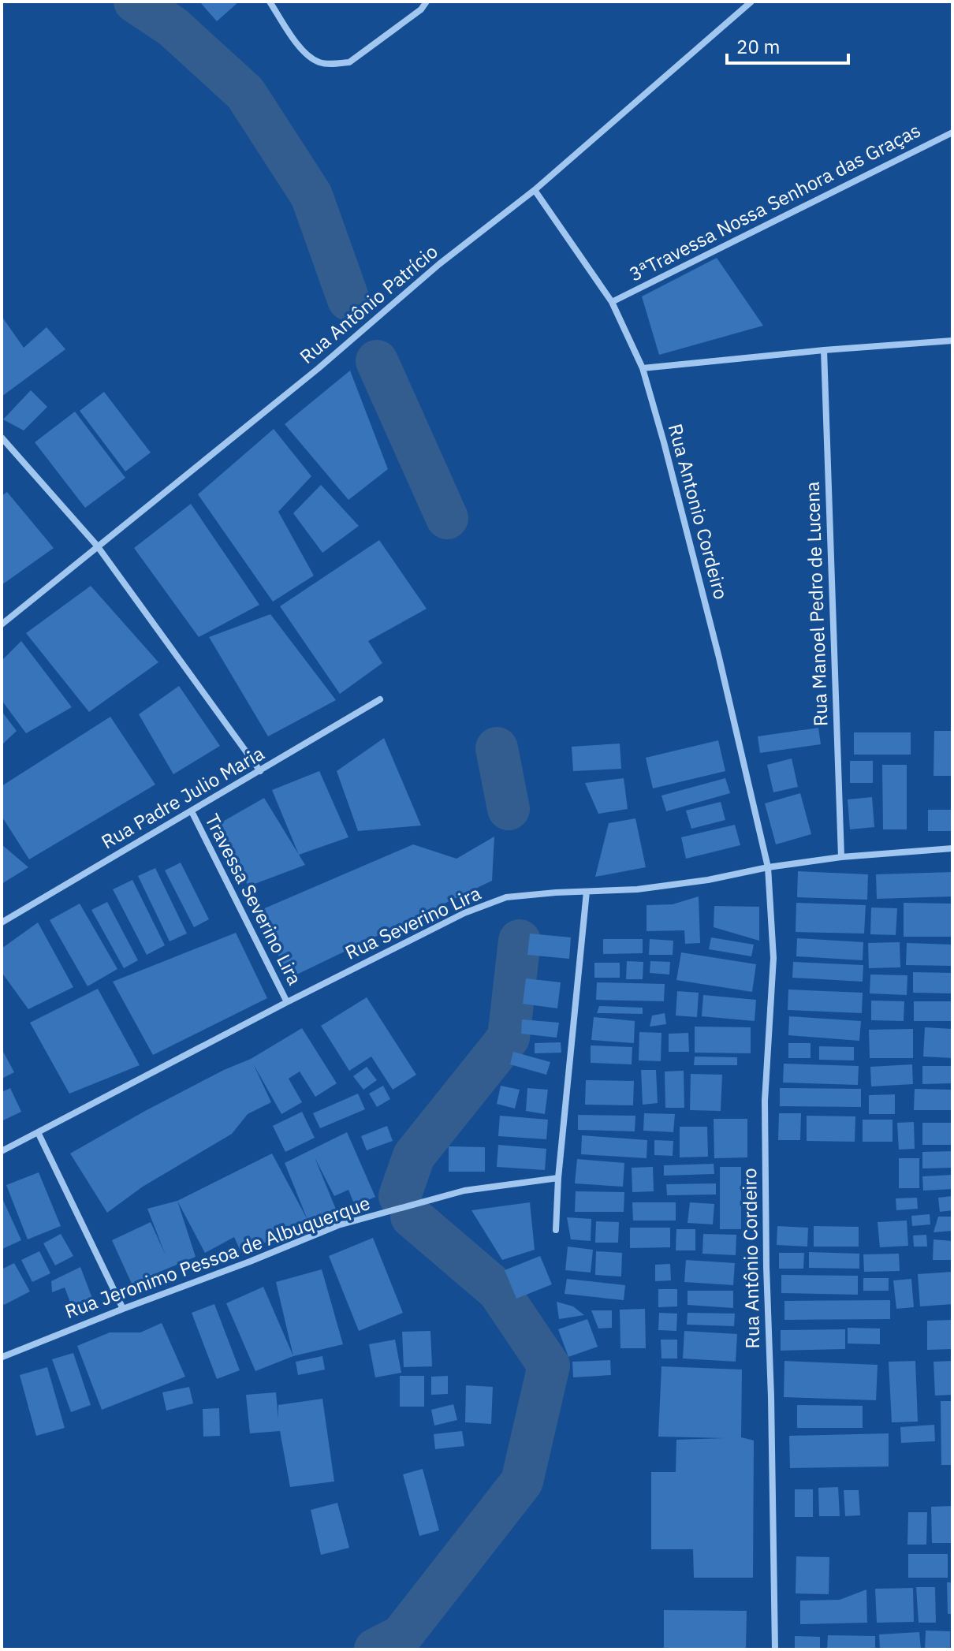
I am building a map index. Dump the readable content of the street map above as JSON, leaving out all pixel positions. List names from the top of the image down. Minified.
{"streets":{"street":["3ªTravessa Nossa Senhora das Graças","Rua Antônio Patrício","Rua Antonio Cordeiro","Rua Manoel Pedro de Lucena","Rua Padre Julio Maria","Travessa Severino Lira","Rua Severino Lira","Rua Jeronimo Pessoa de Albuquerque","Rua Antônio Cordeiro"]},"crossings":[["3ªTravessa Nossa Senhora das Graças","Rua Antonio Cordeiro"],["Rua Antônio Patrício","Rua Antonio Cordeiro"],["Rua Antonio Cordeiro","Rua Severino Lira"],["Rua Antonio Cordeiro","Rua Antônio Cordeiro"],["Rua Manoel Pedro de Lucena","Rua Severino Lira"],["Rua Padre Julio Maria","Travessa Severino Lira"],["Travessa Severino Lira","Rua Severino Lira"],["Rua Severino Lira","Rua Antônio Cordeiro"]],"scale_bar":"20 m"}
